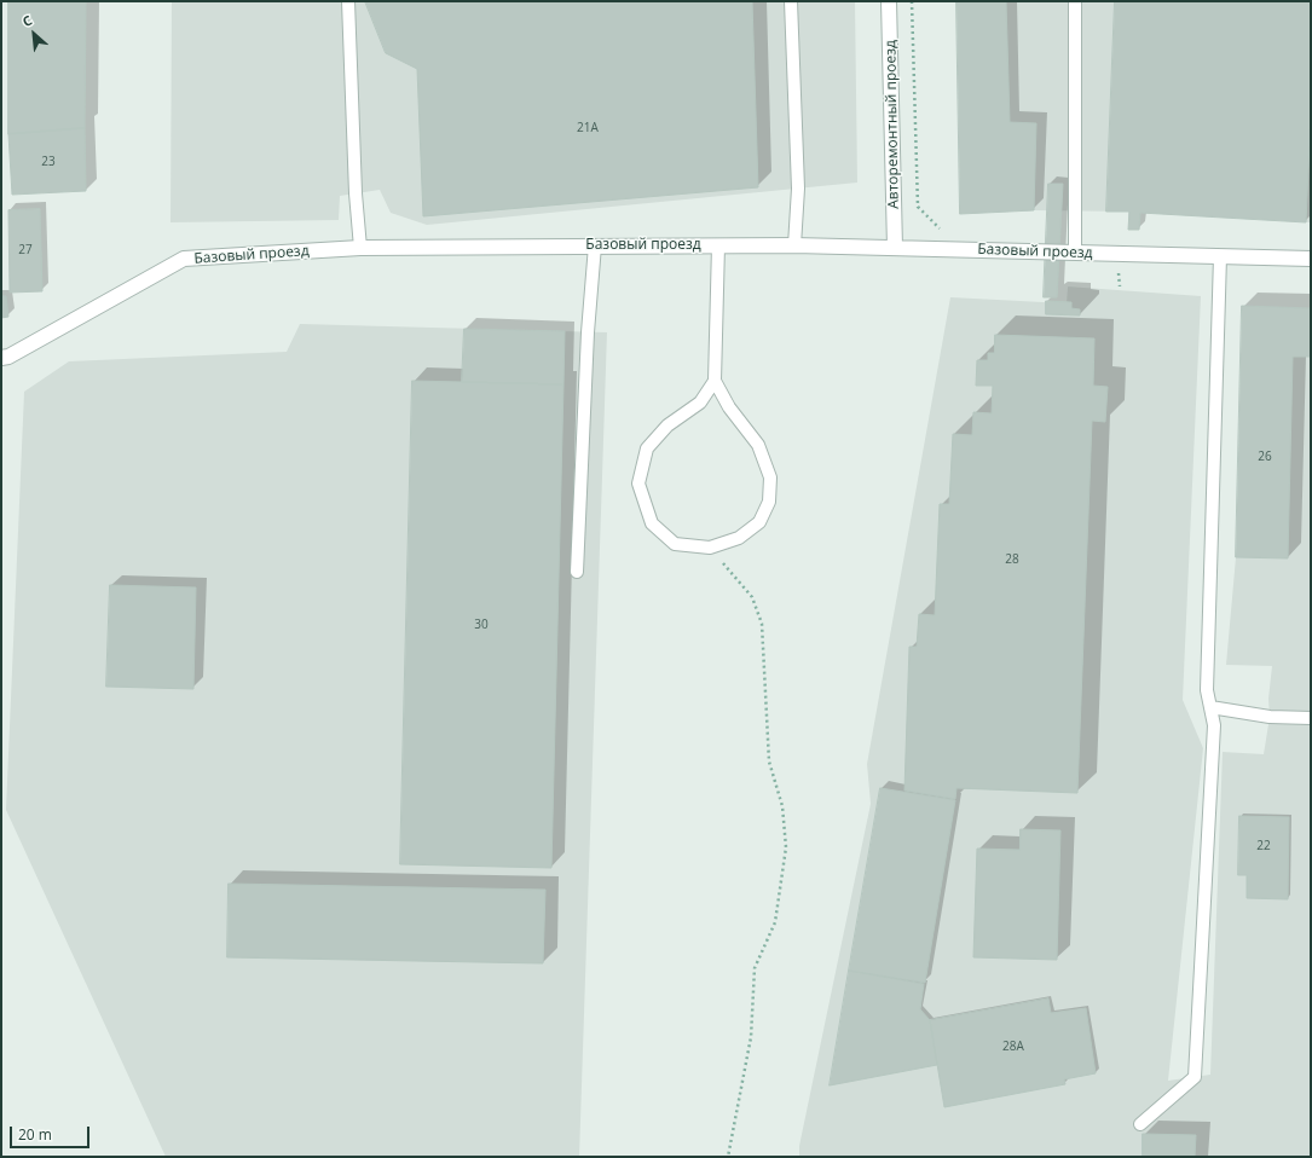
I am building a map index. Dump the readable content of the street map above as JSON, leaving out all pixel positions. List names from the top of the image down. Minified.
{"streets":{"street":["Авторемонтный проезд","Базовый проезд"]},"crossings":[["Авторемонтный проезд","Базовый проезд"]],"house_numbers":["21А","23","27","26","28","30","22","28А"],"scale_bar":"20 m","north":"top left"}
